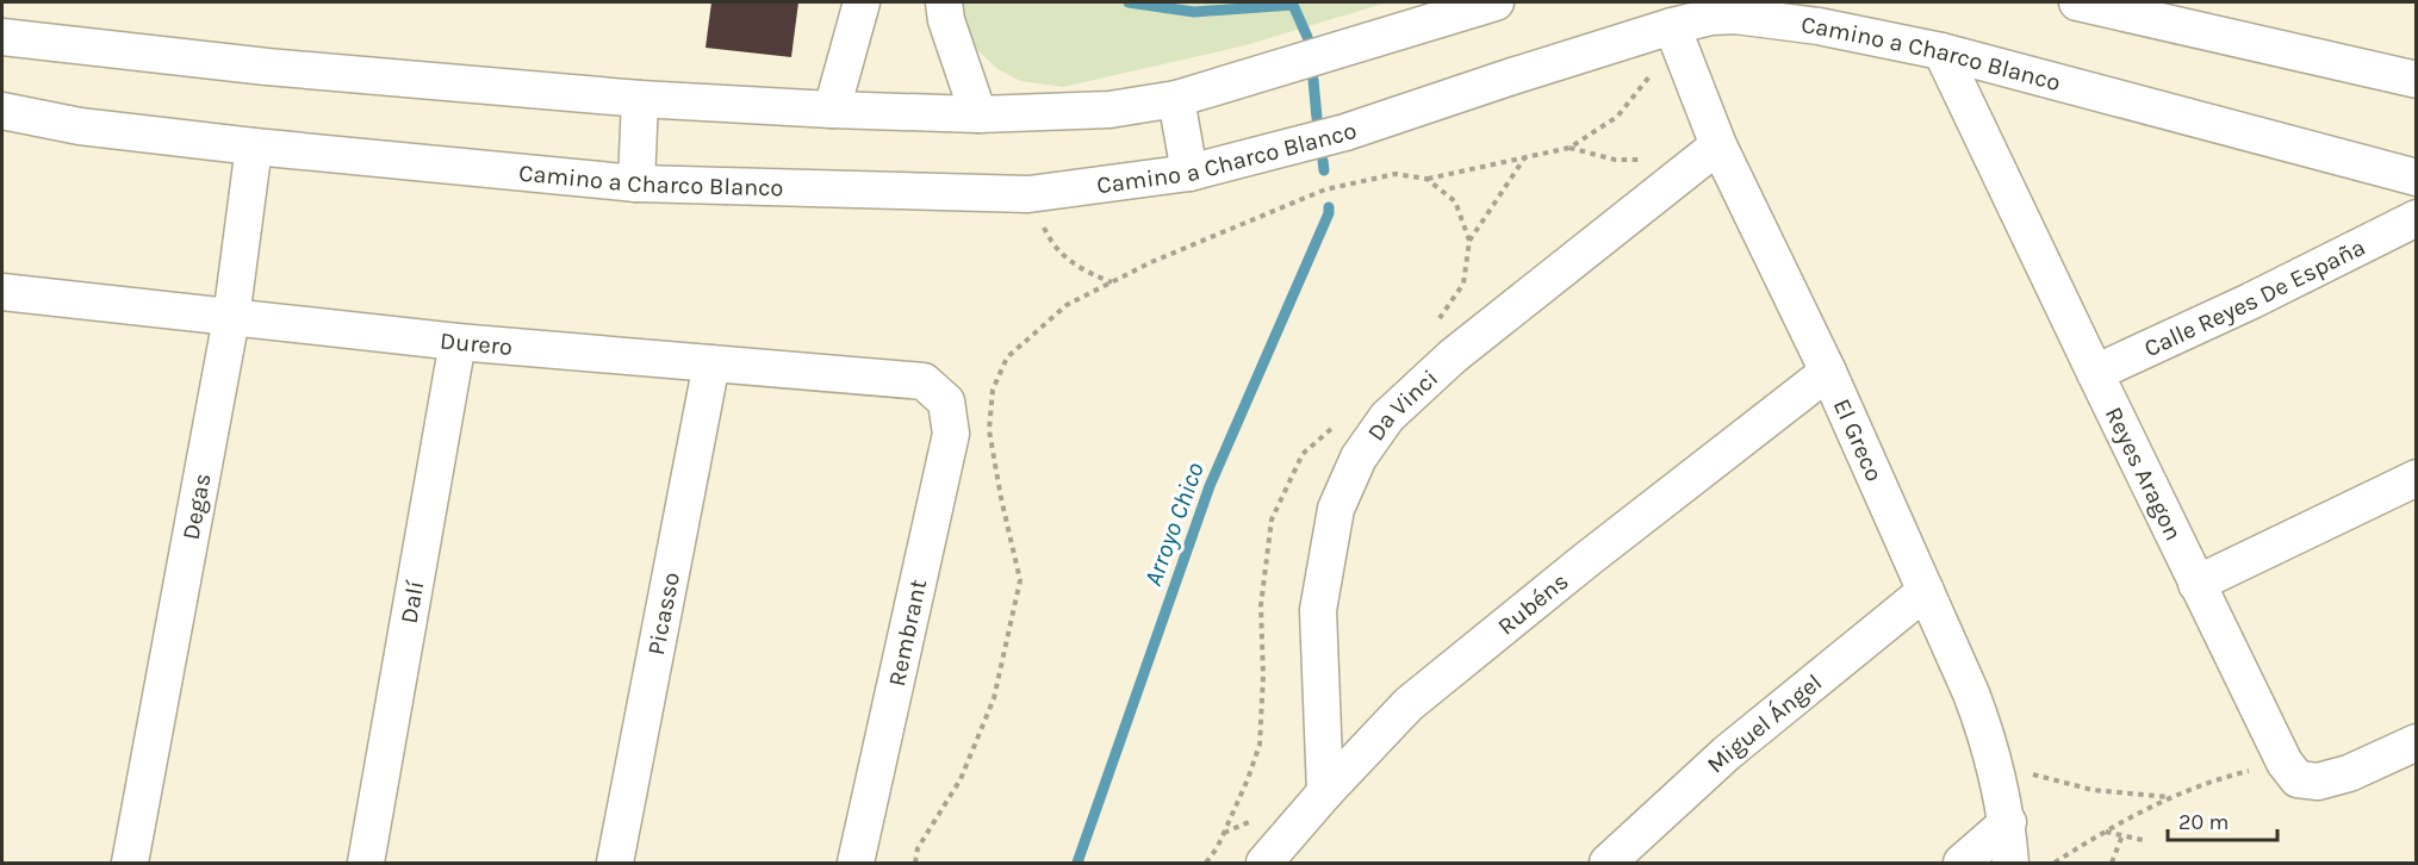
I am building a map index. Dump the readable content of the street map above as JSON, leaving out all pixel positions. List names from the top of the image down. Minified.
{"streets":{"street":["Camino a Charco Blanco","Calle Reyes De España","Durero","Da Vinci","El Greco","Reyes Aragon","Degas","Dalí","Rubéns","Picasso","Rembrant","Miguel Ángel"]},"crossings":[["Camino a Charco Blanco","El Greco"],["Camino a Charco Blanco","Reyes Aragon"],["Camino a Charco Blanco","Degas"],["Calle Reyes De España","Reyes Aragon"],["Durero","Degas"],["Durero","Dalí"],["Durero","Picasso"],["Durero","Rembrant"],["Da Vinci","El Greco"],["Da Vinci","Rubéns"],["El Greco","Rubéns"],["El Greco","Miguel Ángel"]],"water":["Arroyo Chico"],"scale_bar":"20 m"}
